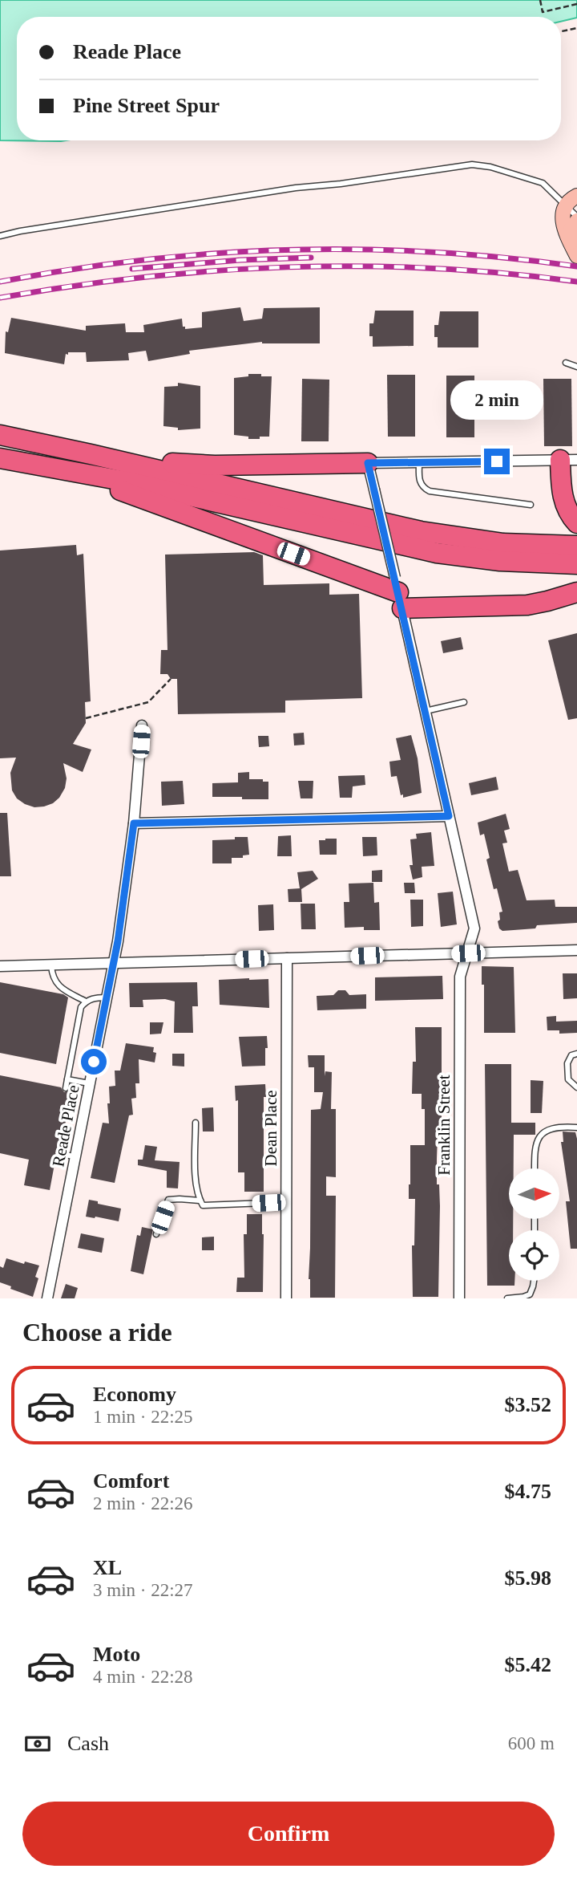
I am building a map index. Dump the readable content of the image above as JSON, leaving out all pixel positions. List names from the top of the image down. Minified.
{"streets":{"street":["Franklin Street","Reade Place","Dean Place"]},"north":"right","page":{"banner":["Reade Place","Pine Street Spur"],"bubble":"2 min","heading":"Choose a ride","list":[{"name":"Economy","note":"1 min · 22:25","value":"$3.52"},{"name":"Comfort","note":"2 min · 22:26","value":"$4.75"},{"name":"XL","note":"3 min · 22:27","value":"$5.98"},{"name":"Moto","note":"4 min · 22:28","value":"$5.42"}],"pay":["Cash","600 m"],"buttons":"Confirm"}}
